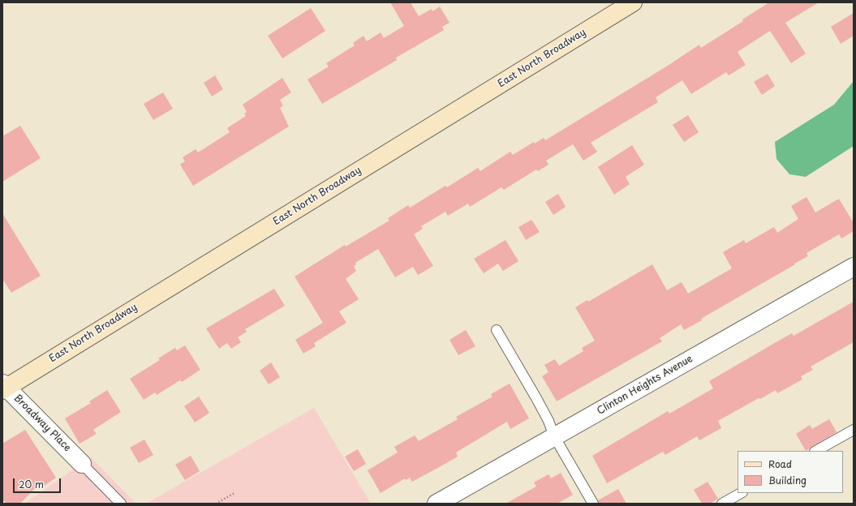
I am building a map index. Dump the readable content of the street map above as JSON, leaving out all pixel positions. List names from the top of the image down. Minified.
{"streets":{"main road":["East North Broadway"],"street":["Clinton Heights Avenue","Broadway Place"]},"crossings":[["East North Broadway","Broadway Place"]],"legend":["Road","Building"],"scale_bar":"20 m"}
